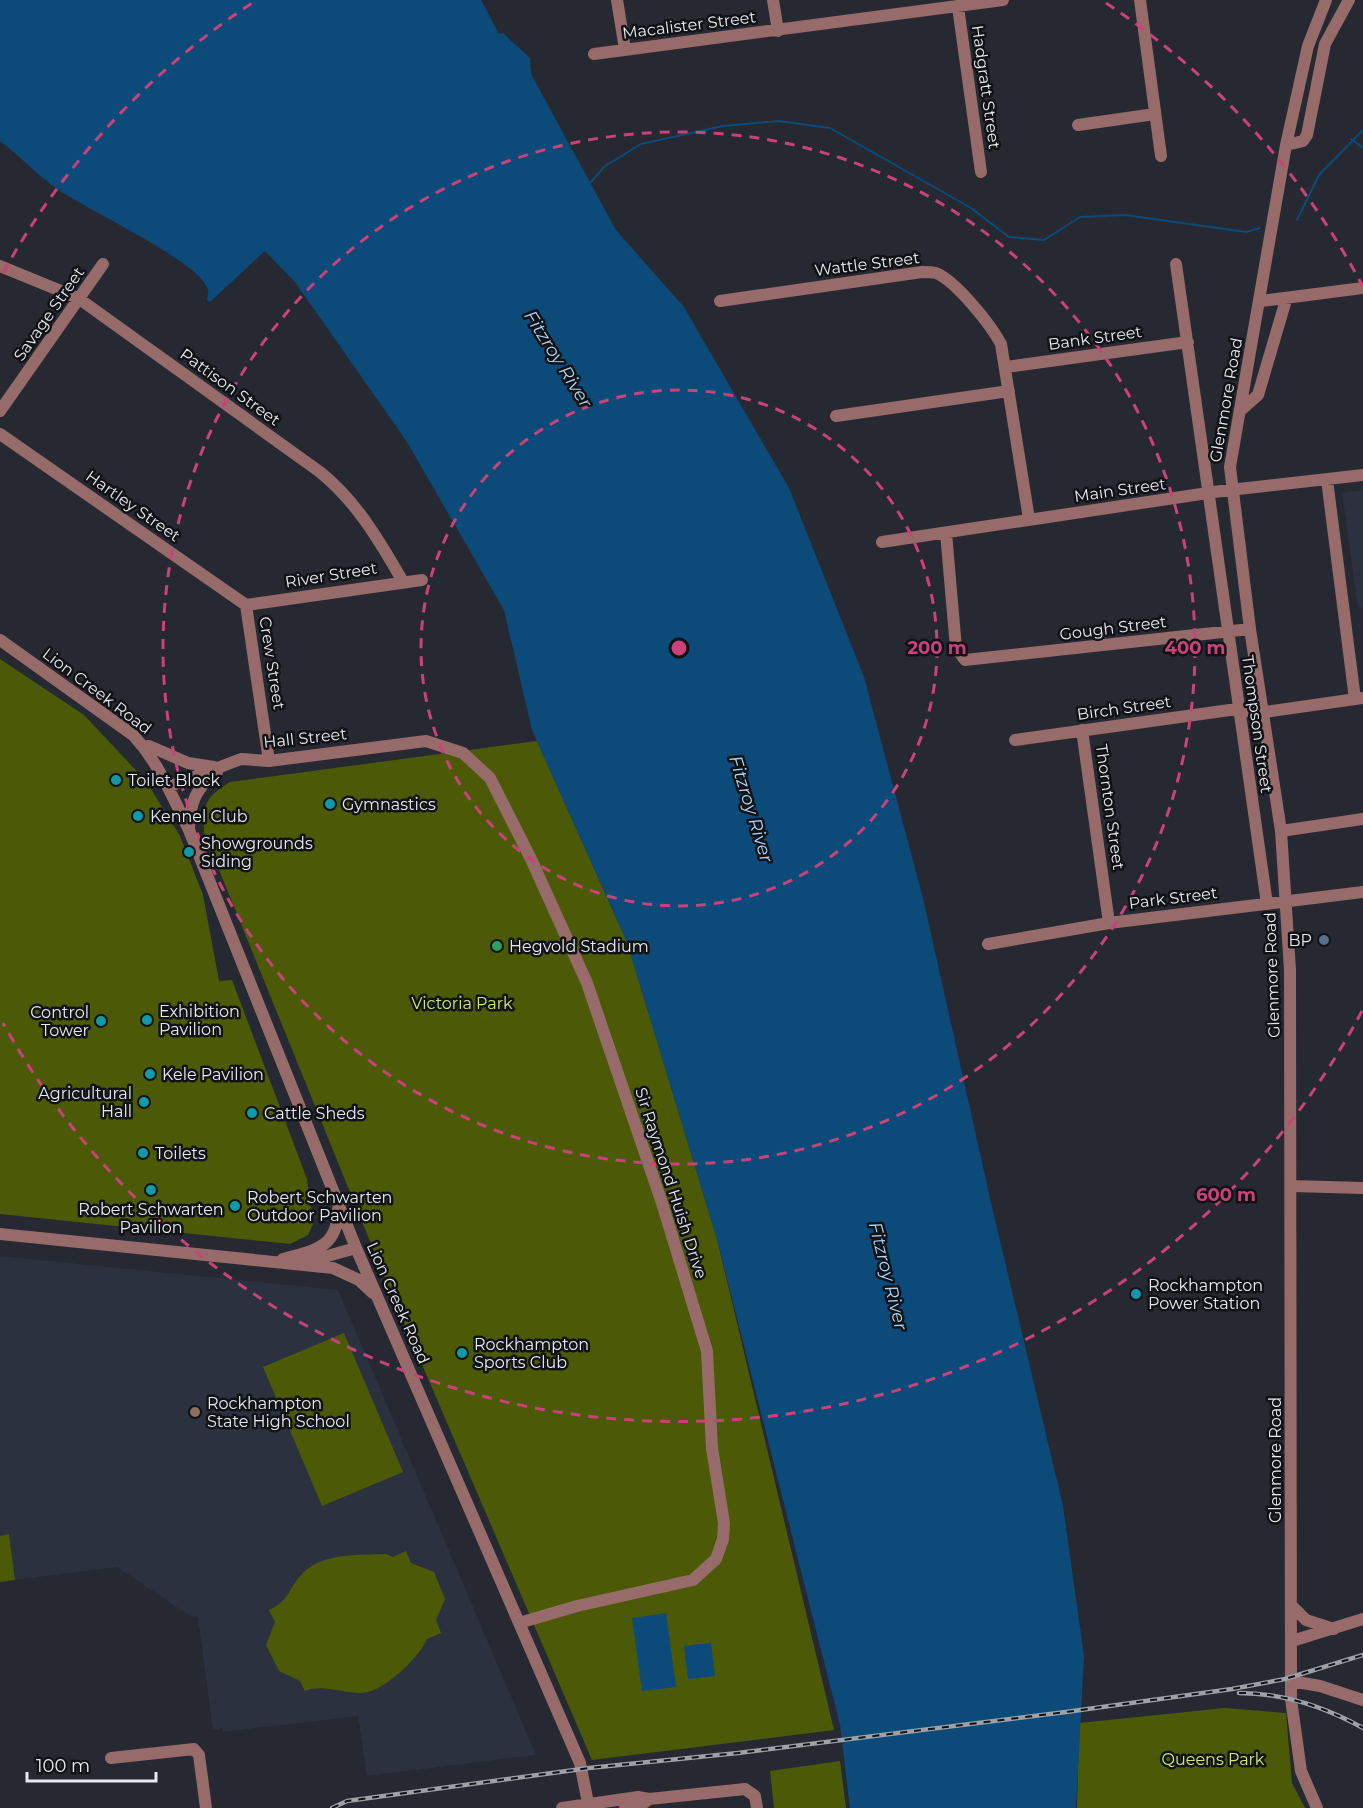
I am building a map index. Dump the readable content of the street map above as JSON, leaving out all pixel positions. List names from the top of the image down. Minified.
{"streets":{"street":["Macalister Street","Hadgratt Street","Wattle Street","Savage Street","Bank Street","Pattison Street","Glenmore Road","Main Street","Hartley Street","River Street","Gough Street","Crew Street","Lion Creek Road","Birch Street","Thompson Street","Hall Street","Thornton Street","Park Street","Sir Raymond Huish Drive"]},"crossings":[["Macalister Street","Hadgratt Street"],["Wattle Street","Bank Street"],["Savage Street","Pattison Street"],["Bank Street","Thompson Street"],["Pattison Street","River Street"],["Glenmore Road","Main Street"],["Glenmore Road","Gough Street"],["Glenmore Road","Birch Street"],["Glenmore Road","Park Street"],["Main Street","Gough Street"],["Main Street","Thompson Street"],["Hartley Street","River Street"],["Hartley Street","Crew Street"],["River Street","Crew Street"],["Gough Street","Thompson Street"],["Crew Street","Hall Street"],["Lion Creek Road","Hall Street"],["Lion Creek Road","Sir Raymond Huish Drive"],["Birch Street","Thompson Street"],["Birch Street","Thornton Street"],["Thompson Street","Park Street"],["Hall Street","Sir Raymond Huish Drive"],["Thornton Street","Park Street"]],"water":["Fitzroy River"],"parks":["Victoria Park","Queens Park"],"places":["Toilet Block","Gymnastics","Kennel Club","Showgrounds Siding","BP","Hegvold Stadium","Exhibition Pavilion","Control Tower","Kele Pavilion","Agricultural Hall","Cattle Sheds","Toilets","Robert Schwarten Pavilion","Robert Schwarten Outdoor Pavilion","Rockhampton Power Station","Rockhampton Sports Club","Rockhampton State High School"],"scale_bar":"100 m","rings":["200 m","400 m","600 m"]}
